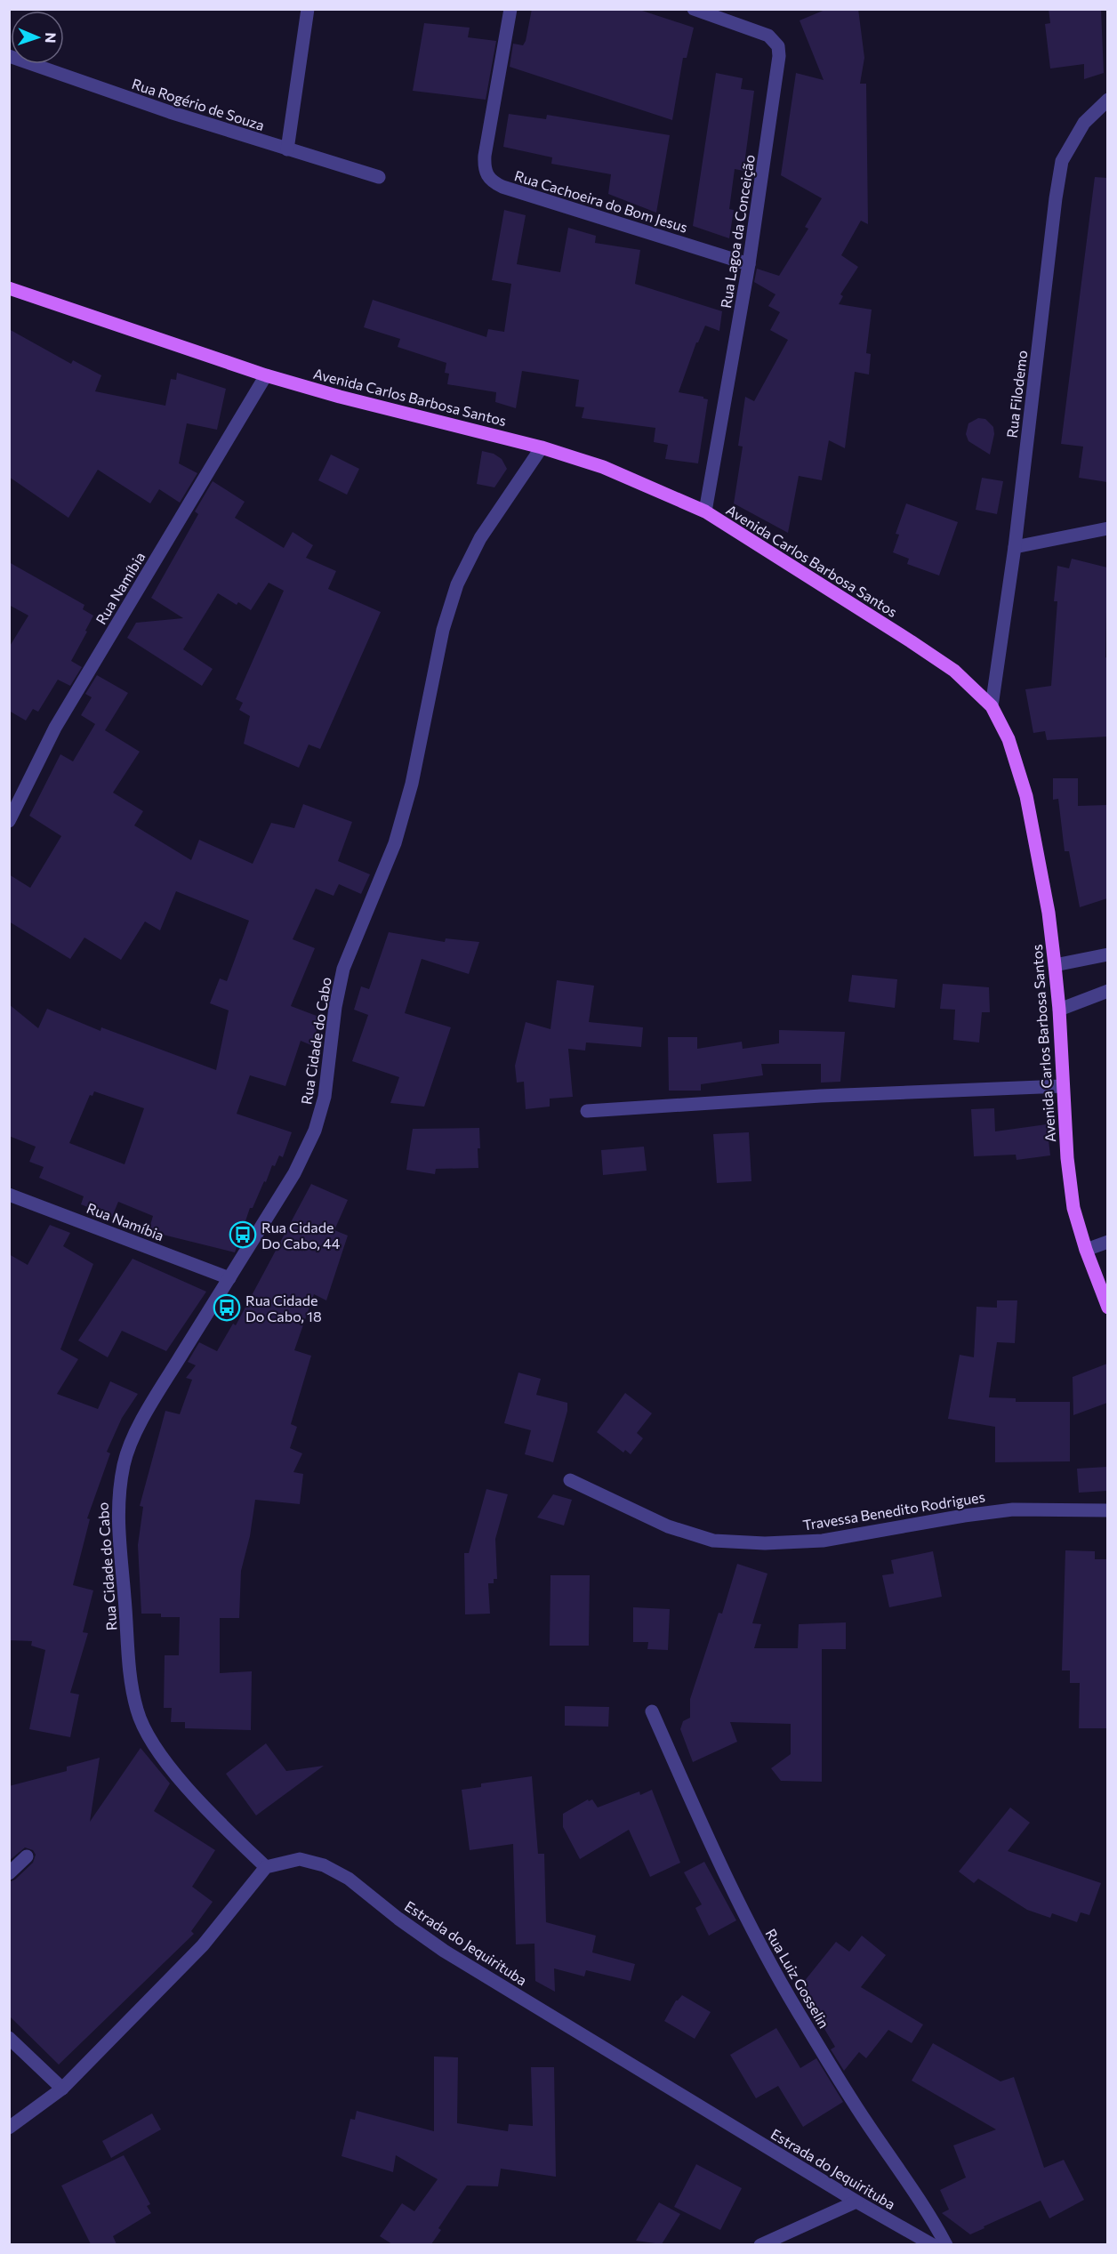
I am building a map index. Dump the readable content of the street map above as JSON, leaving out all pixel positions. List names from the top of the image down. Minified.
{"streets":{"main road":["Avenida Carlos Barbosa Santos"],"street":["Rua Rogério de Souza","Rua Cachoeira do Bom Jesus","Rua Lagoa da Conceição","Rua Filodemo","Rua Namíbia","Rua Cidade do Cabo","Travessa Benedito Rodrigues","Estrada do Jequirituba","Rua Luiz Gosselin"]},"crossings":[["Rua Cachoeira do Bom Jesus","Rua Lagoa da Conceição"],["Rua Lagoa da Conceição","Avenida Carlos Barbosa Santos"],["Rua Filodemo","Avenida Carlos Barbosa Santos"],["Avenida Carlos Barbosa Santos","Rua Namíbia"],["Avenida Carlos Barbosa Santos","Rua Cidade do Cabo"],["Rua Namíbia","Rua Cidade do Cabo"],["Rua Cidade do Cabo","Estrada do Jequirituba"]],"places":{"bus stop":["Rua Cidade Do Cabo, 44","Rua Cidade Do Cabo, 18"]},"north":"right"}
